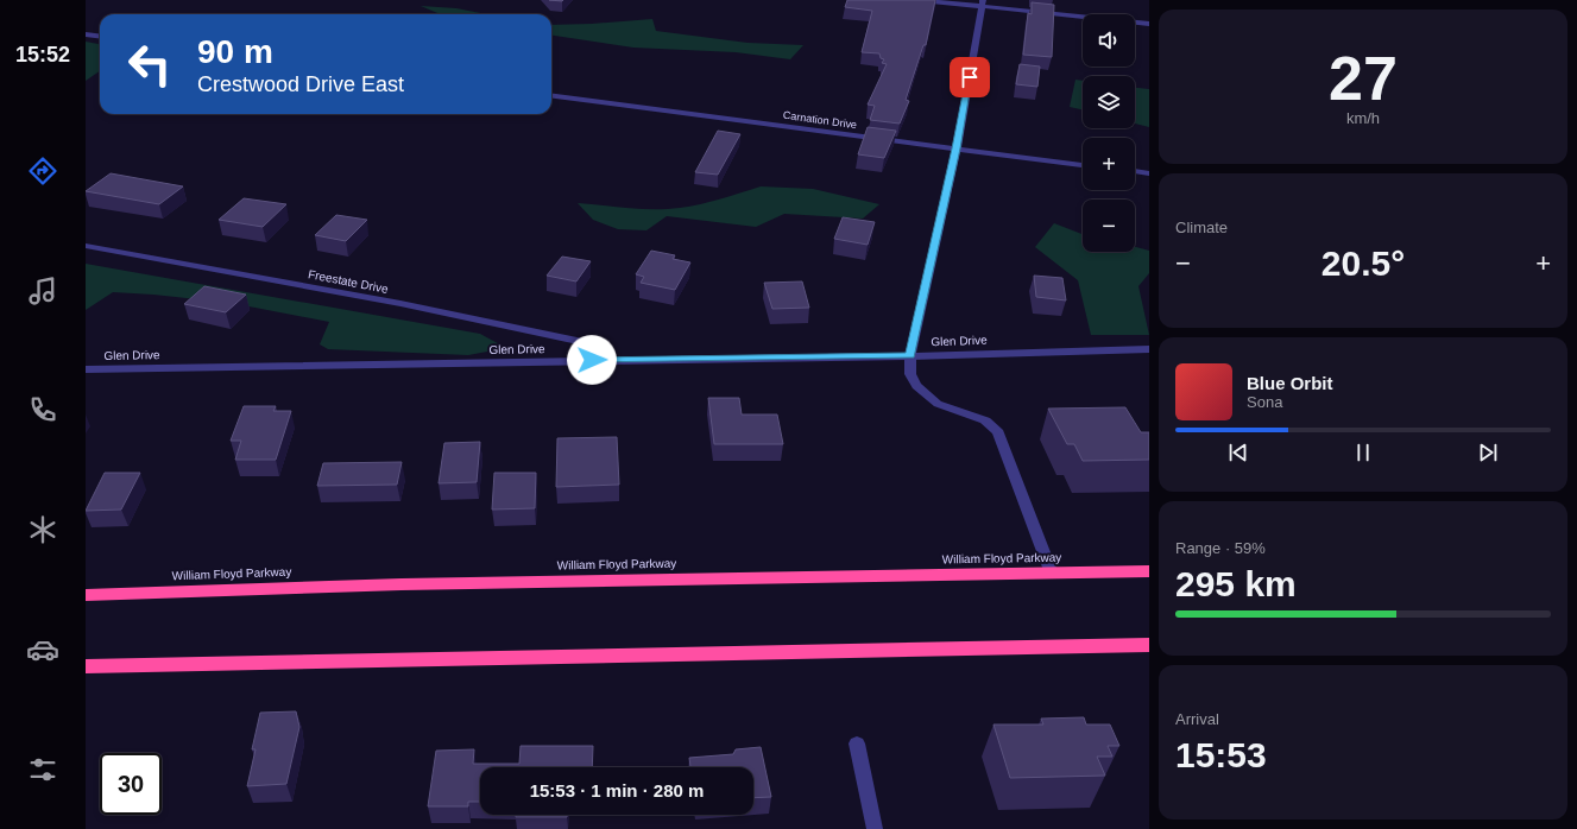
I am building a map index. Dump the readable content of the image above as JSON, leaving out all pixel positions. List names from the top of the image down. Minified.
{"streets":{"highway":["William Floyd Parkway"],"street":["Carnation Drive","Freestate Drive","Glen Drive"]},"crossings":[["Freestate Drive","Glen Drive"]],"page":{"tabs":"15:52","tile":[["27","km/h"],"Climate",["Range · 59%","295 km"],["Arrival","15:53"]],"map_buttons":["+","−"],"turn":["90 m","Crestwood Drive East"],"heat":["−","20.5°","+"],"song":["Blue Orbit","Sona"],"limit":"30","trip":"15:53 · 1 min · 280 m"}}
